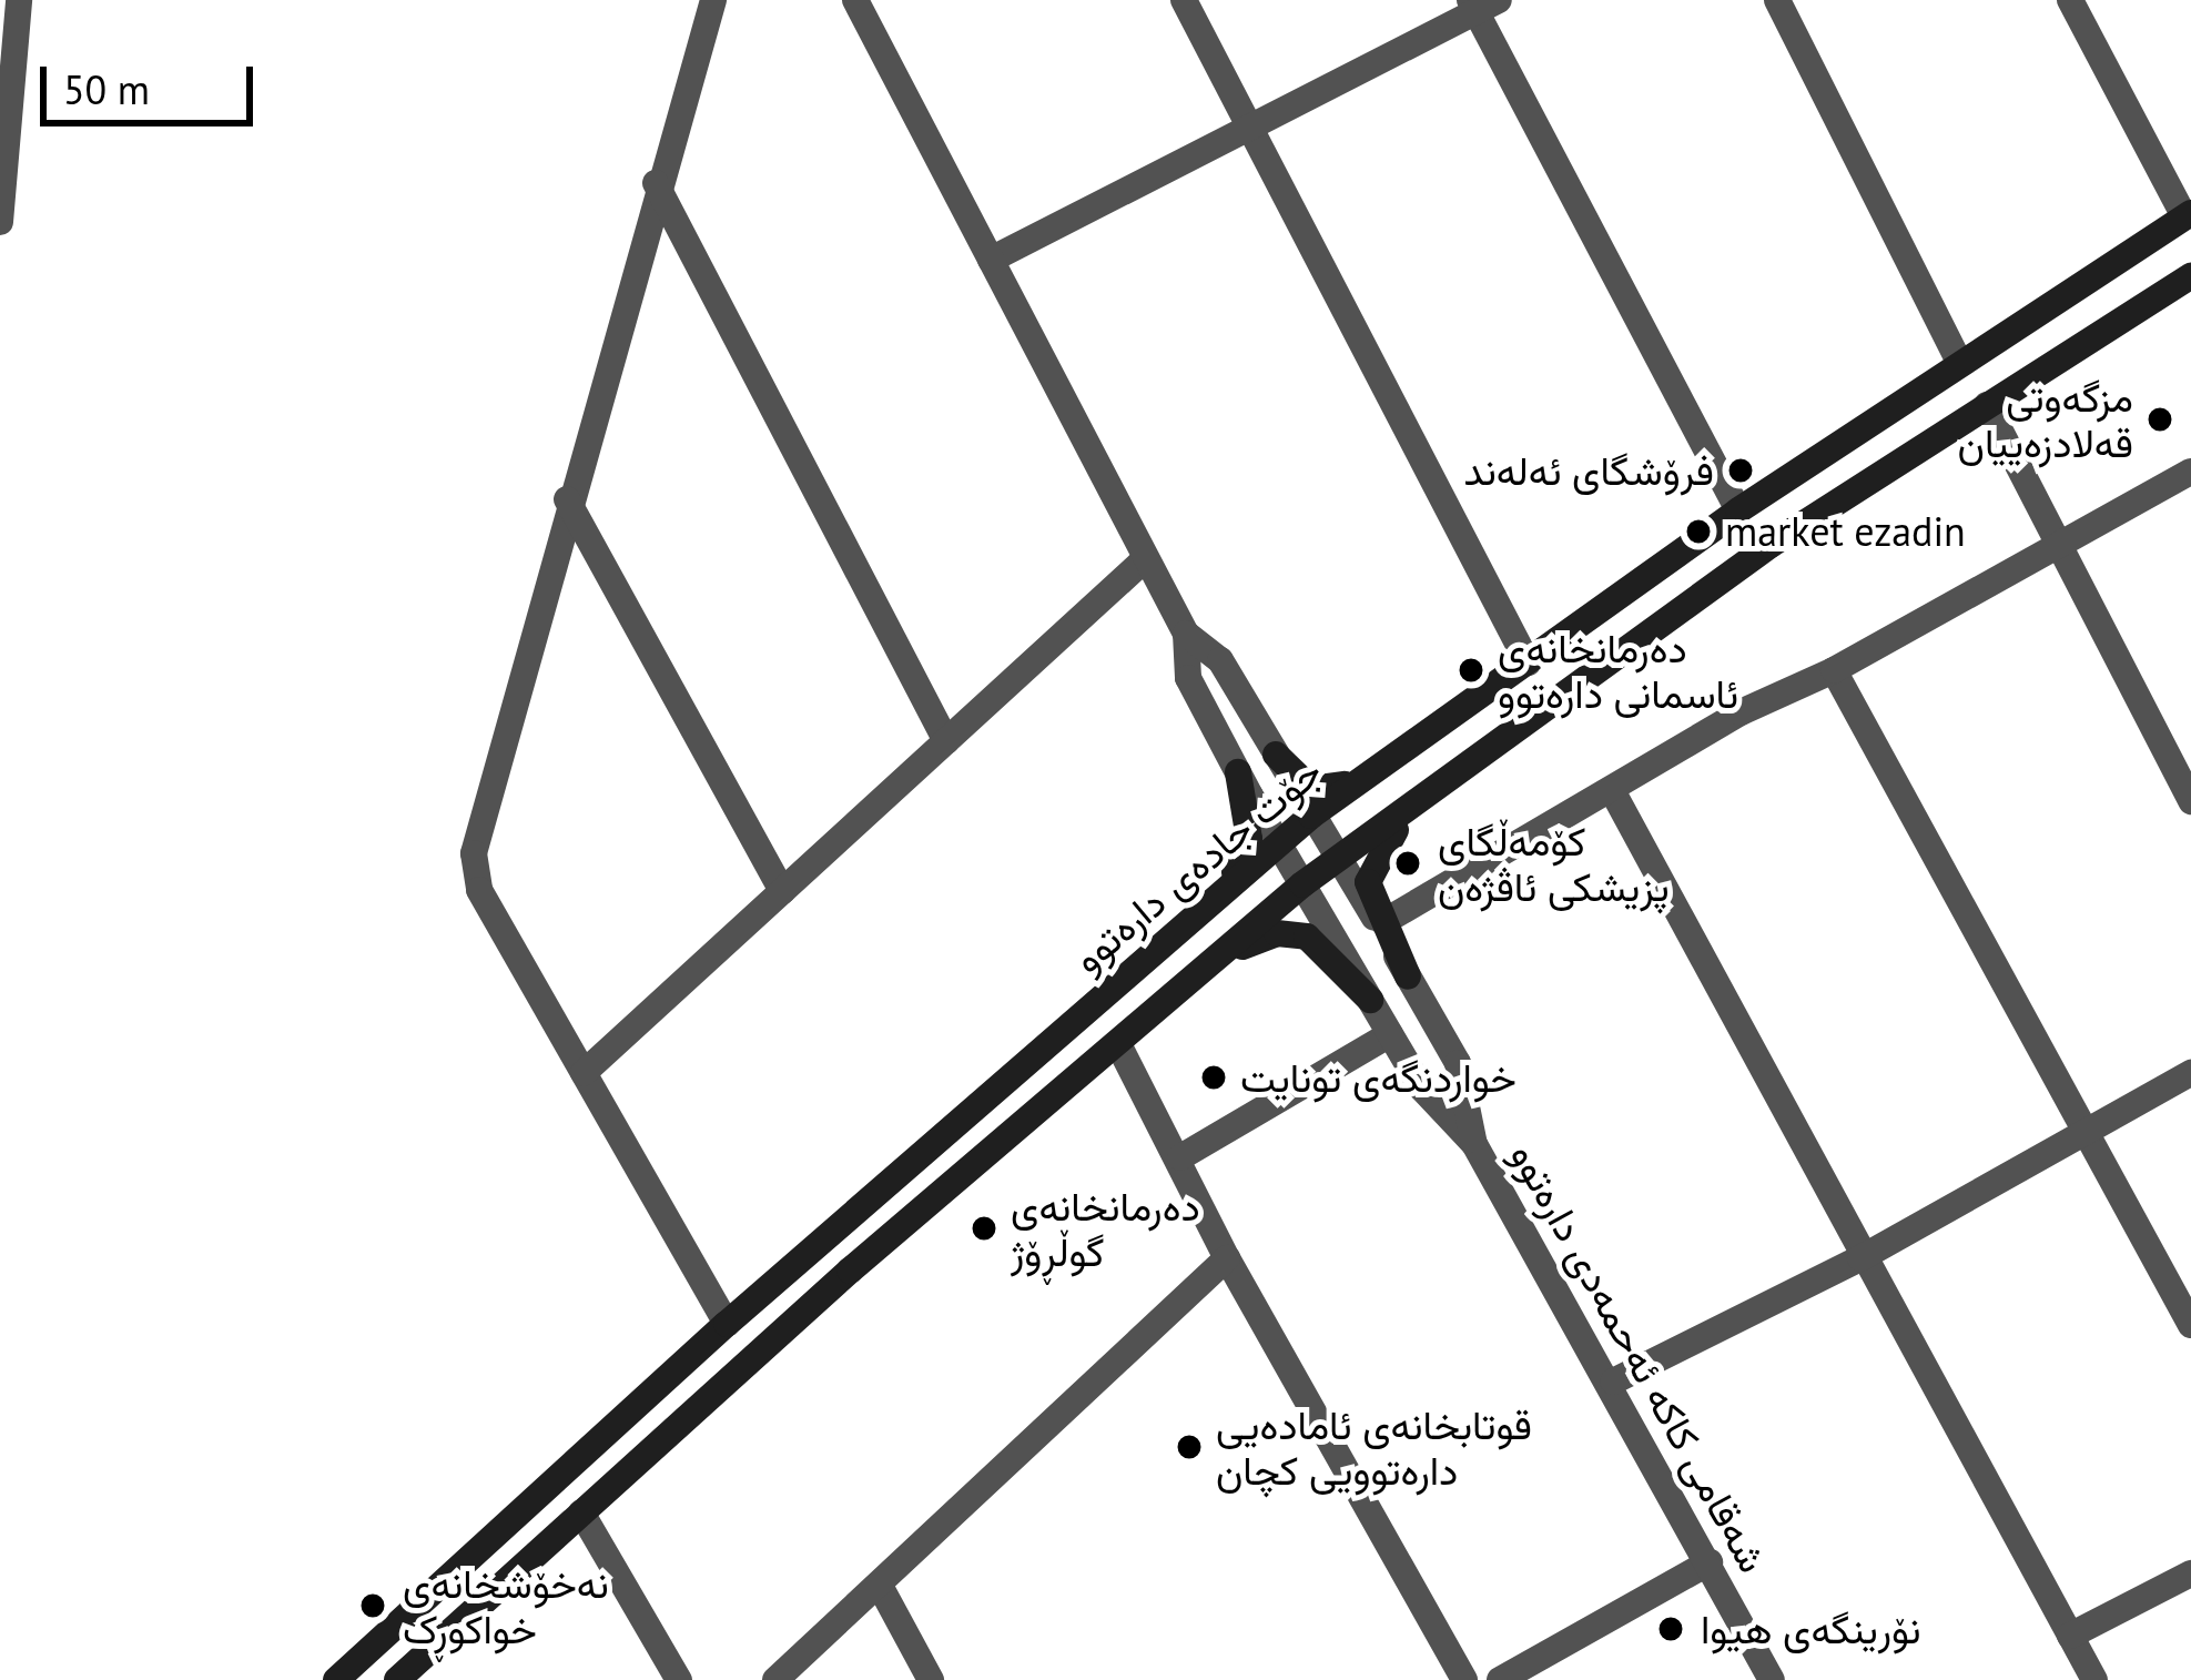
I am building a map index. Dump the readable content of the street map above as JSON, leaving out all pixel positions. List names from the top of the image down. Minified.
{"streets":{"main road":["جۆت جادەی دارەتوو"],"street":["شەقامی کاکە ئەحمەدی دارەتوو"]},"crossings":[["جۆت جادەی دارەتوو","شەقامی کاکە ئەحمەدی دارەتوو"]],"places":["مزگەوتی قەلادزەییان","فرۆشگای ئەلەند","market ezadin","دەرمانخانەی ئاسمانی دارەتوو","کۆمەڵگای پزیشکی ئاڤژەن","خواردنگەی تونایت","دەرمانخانەی گوڵڕۆژ","قوتابخانەی ئامادەیی دارەتوویی کچان","نەخۆشخانەی خواکوڕک","نۆرینگەی هیوا"],"scale_bar":"50 m"}
